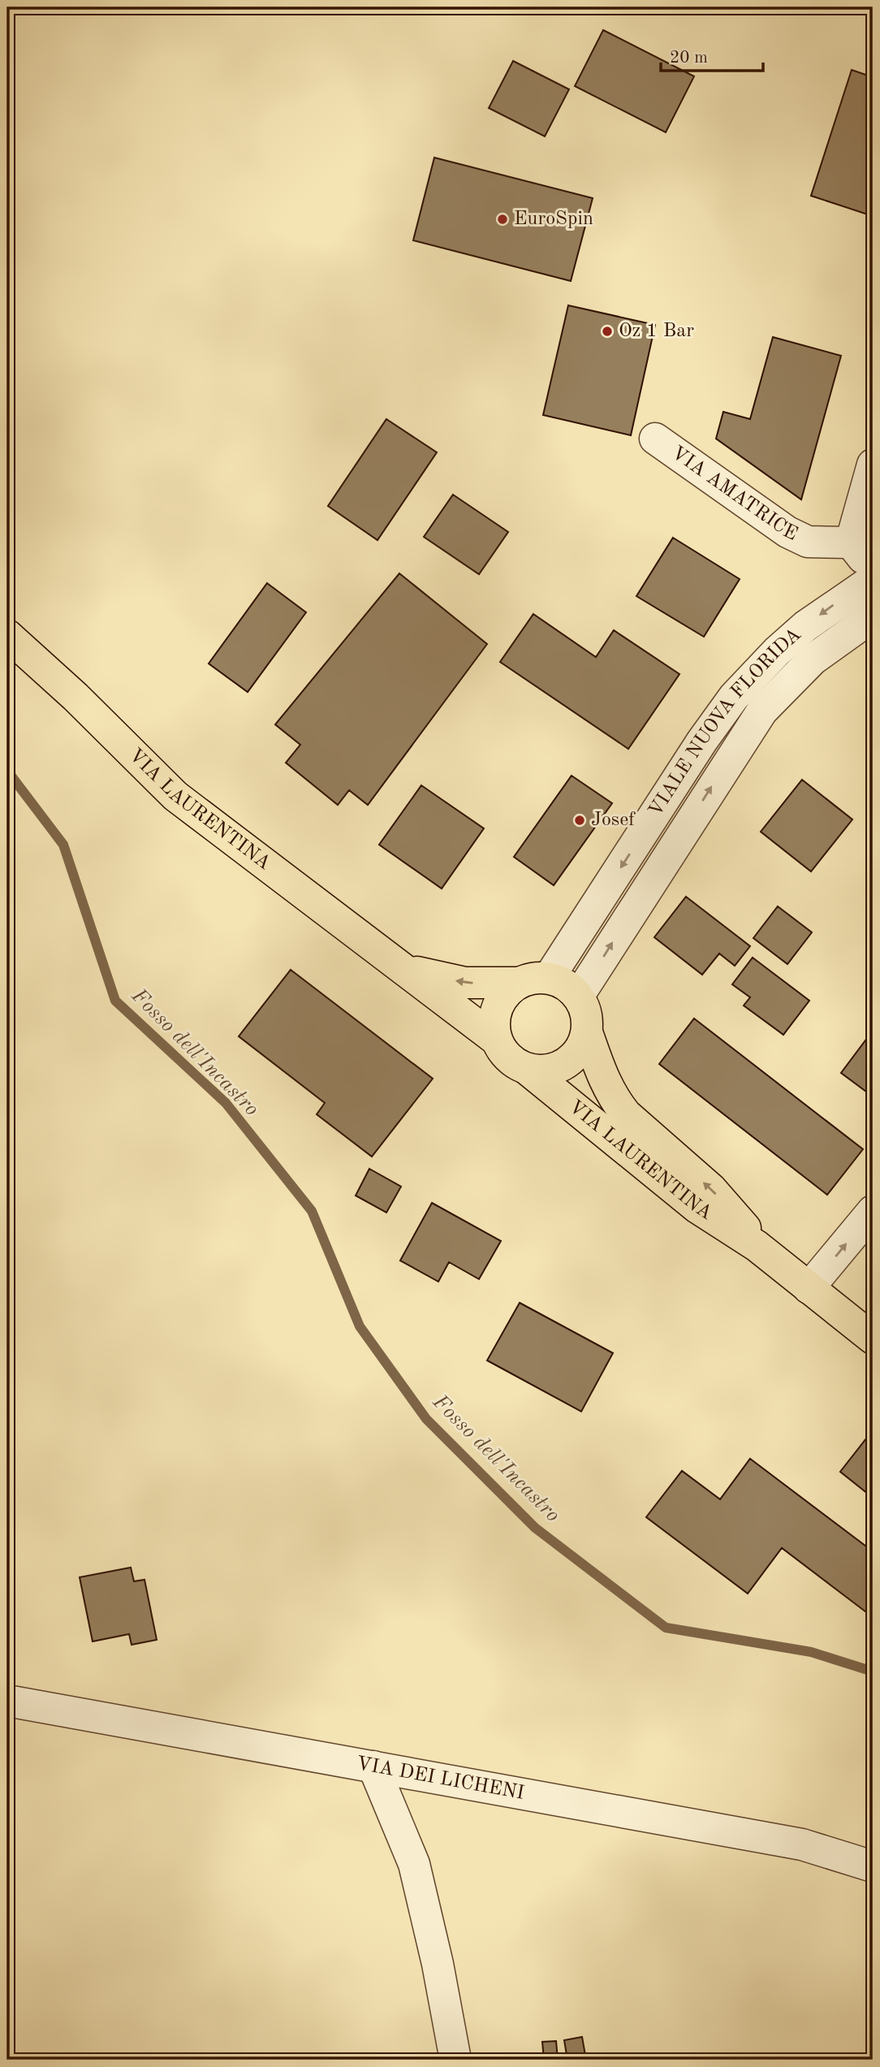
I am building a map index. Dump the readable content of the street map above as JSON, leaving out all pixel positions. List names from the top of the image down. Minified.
{"streets":{"main road":["VIA LAURENTINA"],"street":["VIA AMATRICE","VIALE NUOVA FLORIDA","VIA DEI LICHENI"]},"crossings":[["VIALE NUOVA FLORIDA","VIA LAURENTINA"]],"water":["Fosso dell'Incastro"],"places":["EuroSpin","Oz 1 Bar","Josef"],"scale_bar":"20 m"}
